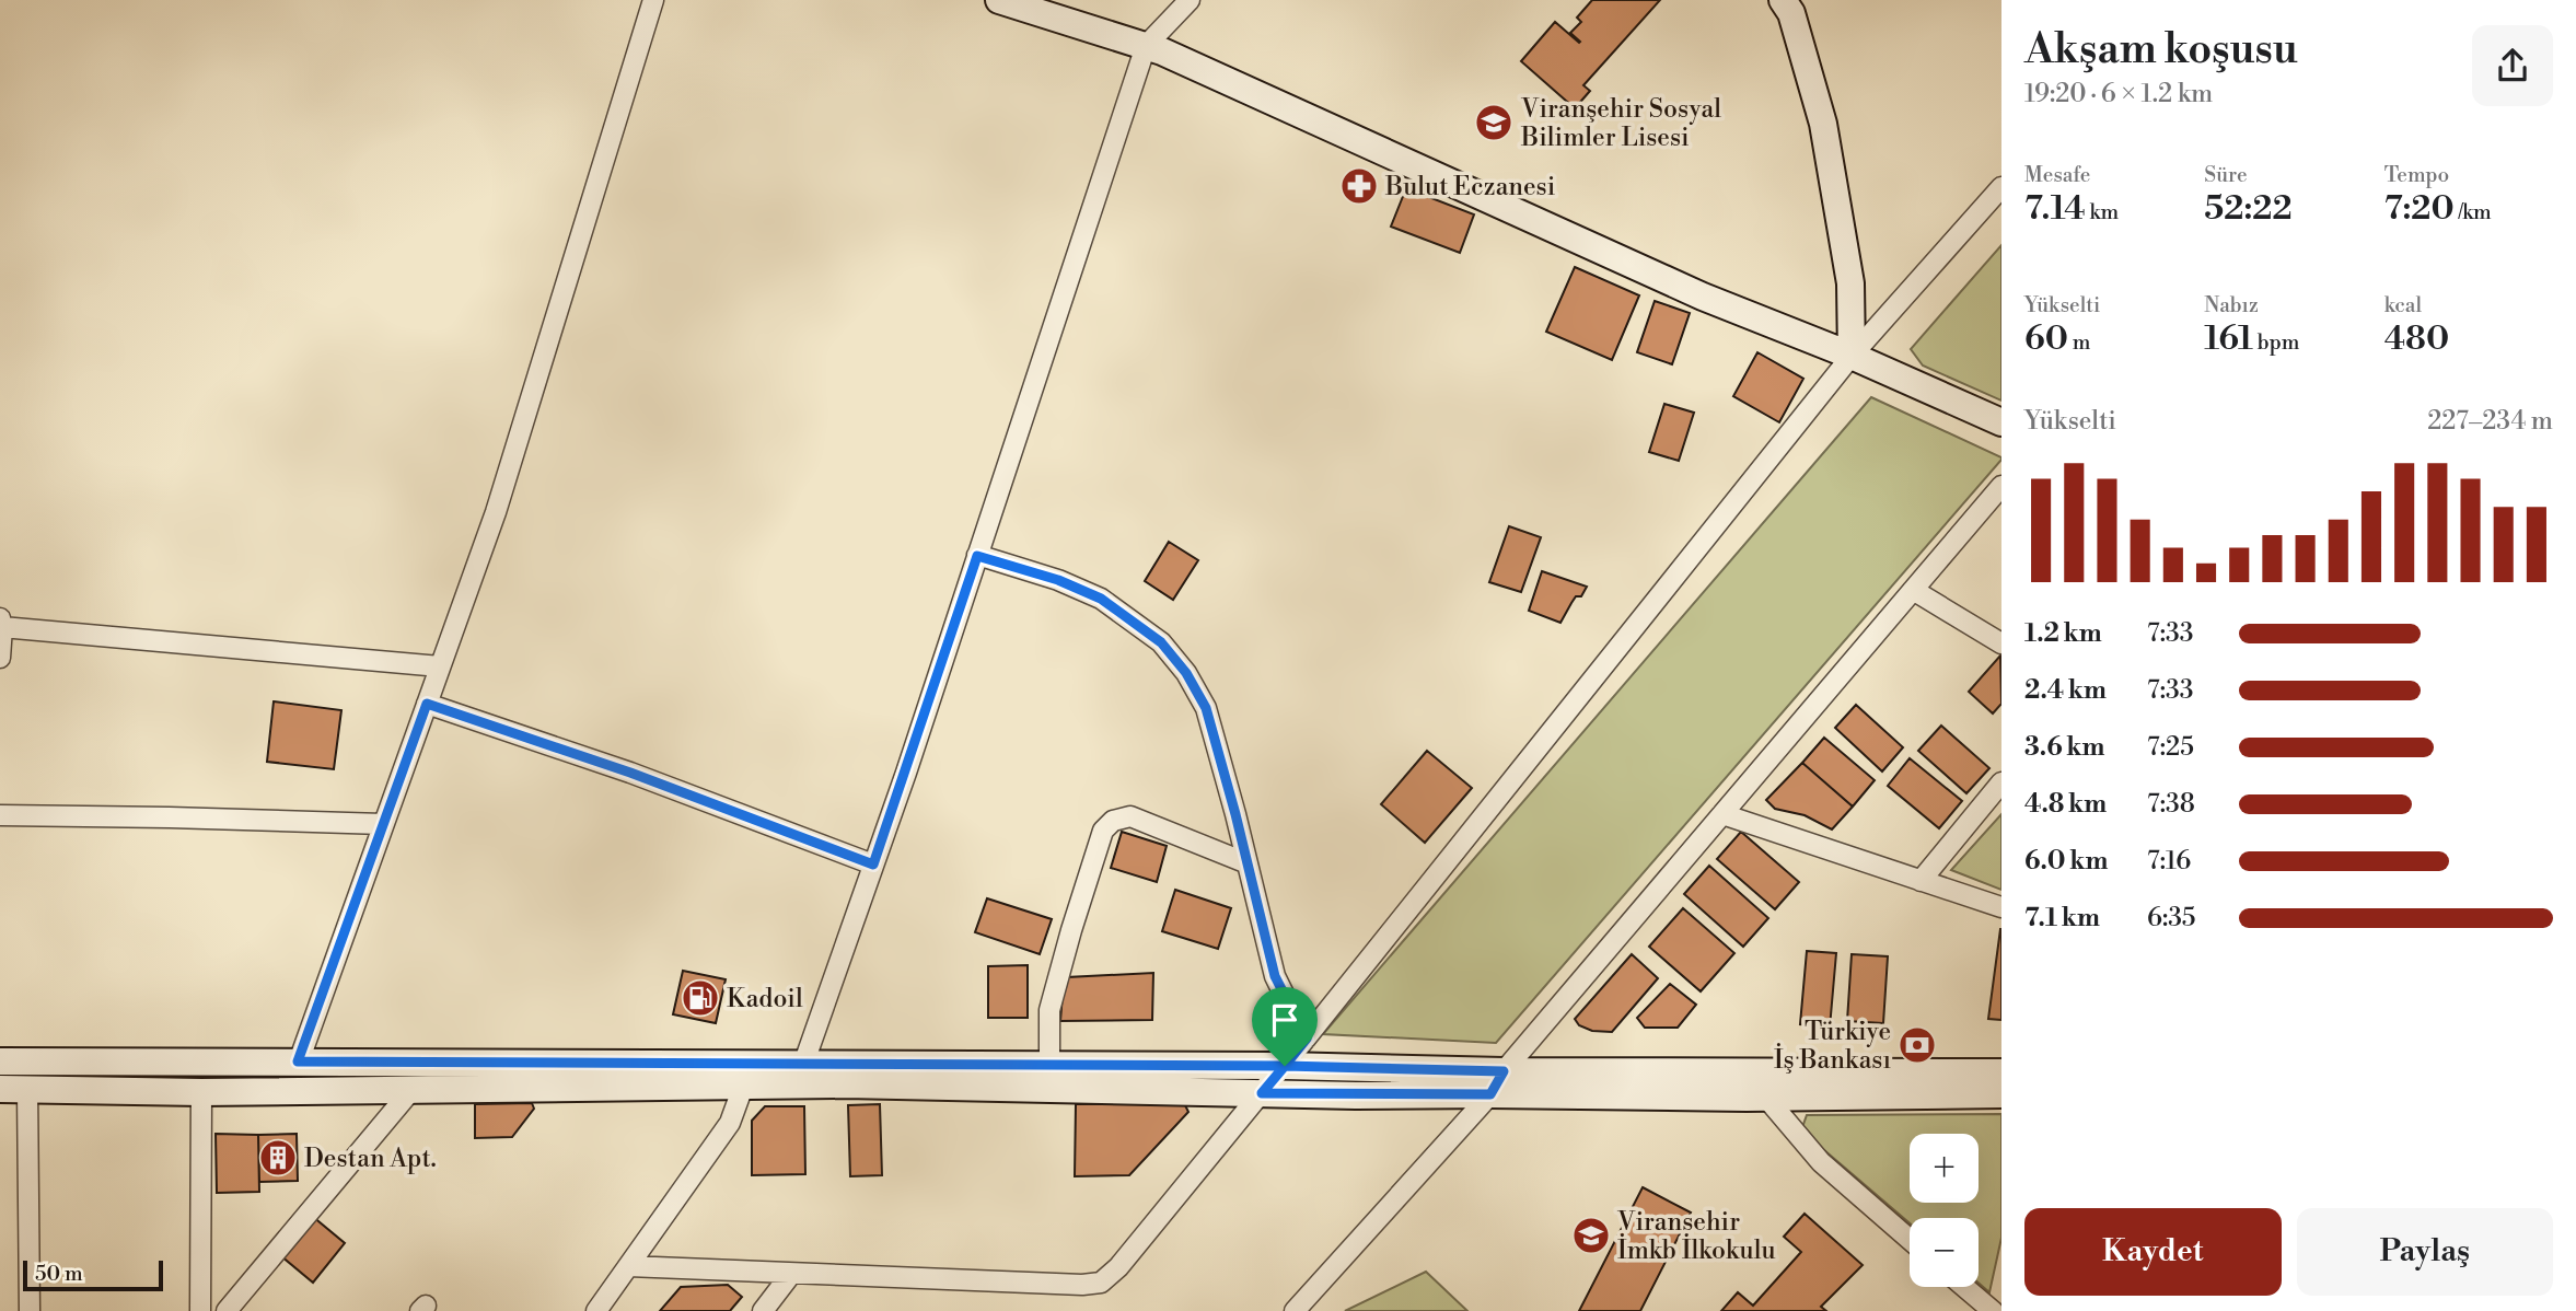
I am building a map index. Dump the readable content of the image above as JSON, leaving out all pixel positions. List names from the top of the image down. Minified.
{"places":{"school or university":["Viranşehir Sosyal Bilimler Lisesi","Viranşehir İmkb İlkokulu"],"pharmacy":["Bulut Eczanesi"],"fuel station":["Kadoil"],"bank":["Türkiye İş Bankası"],"building":["Destan Apt."]},"scale_bar":"50 m","page":{"heading":["Akşam koşusu","19:20 · 6 × 1.2 km"],"stats":[["Mesafe","7.14 km"],["Süre","52:22"],["Tempo","7:20 /km"],["Yükselti","60 m"],["Nabız","161 bpm"],["kcal","480"]],"chart":["Yükselti","227–234 m"],"list":[{"name":"1.2 km","note":"7:33"},{"name":"2.4 km","note":"7:33"},{"name":"3.6 km","note":"7:25"},{"name":"4.8 km","note":"7:38"},{"name":"6.0 km","note":"7:16"},{"name":"7.1 km","note":"6:35"}],"map_buttons":["+","−"],"buttons":["Kaydet","Paylaş"],"scale":"50 m"}}
